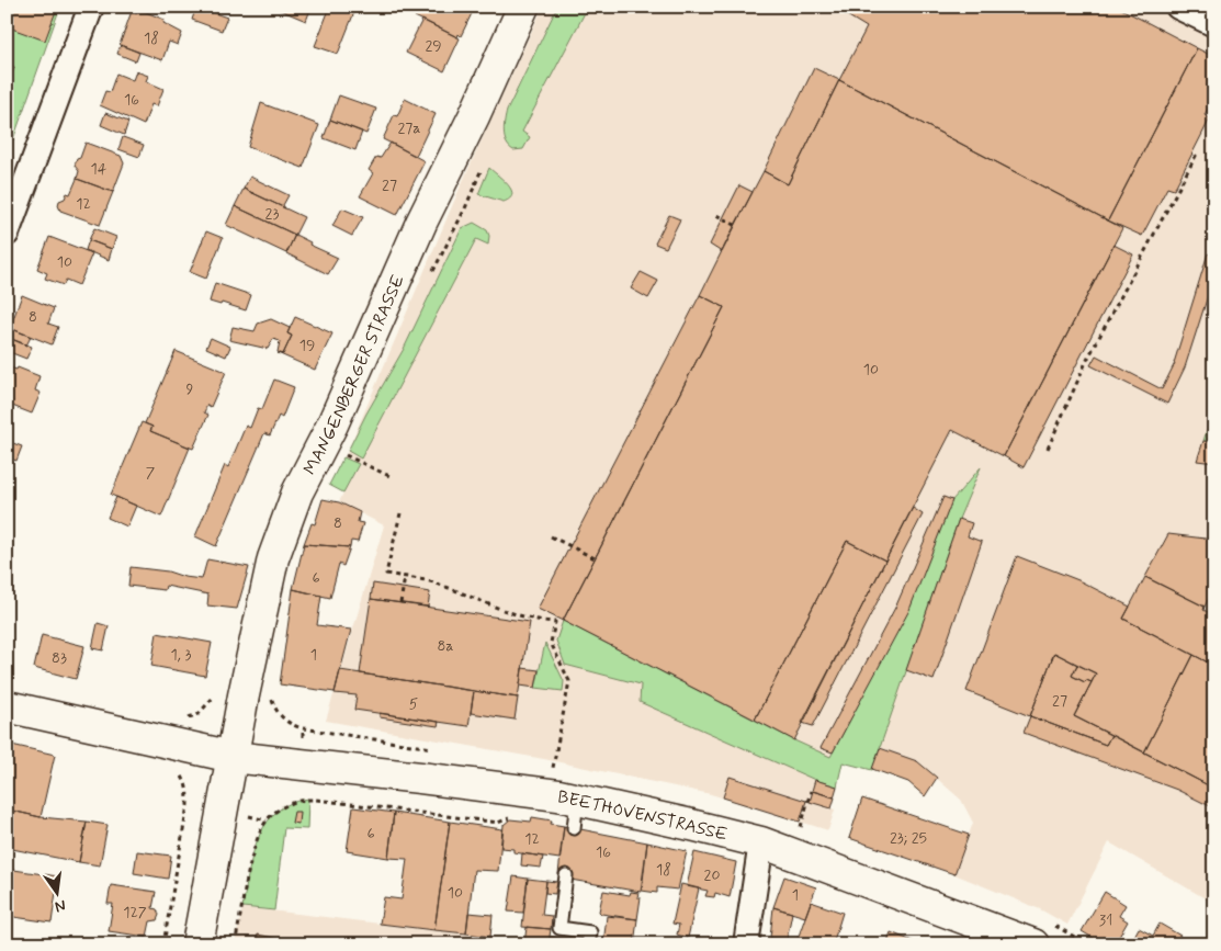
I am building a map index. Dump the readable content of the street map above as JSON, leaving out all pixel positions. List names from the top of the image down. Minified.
{"streets":{"main road":["MANGENBERGER STRASSE","BEETHOVENSTRASSE"]},"crossings":[["MANGENBERGER STRASSE","BEETHOVENSTRASSE"]],"house_numbers":["18","29","16","27a","14","27","12","23","10","8","19","10","9","7","8","6","8a","1, 3","1","83","27","5","6","23; 25","12","16","18","20","10","1","127","31"],"north":"bottom"}
